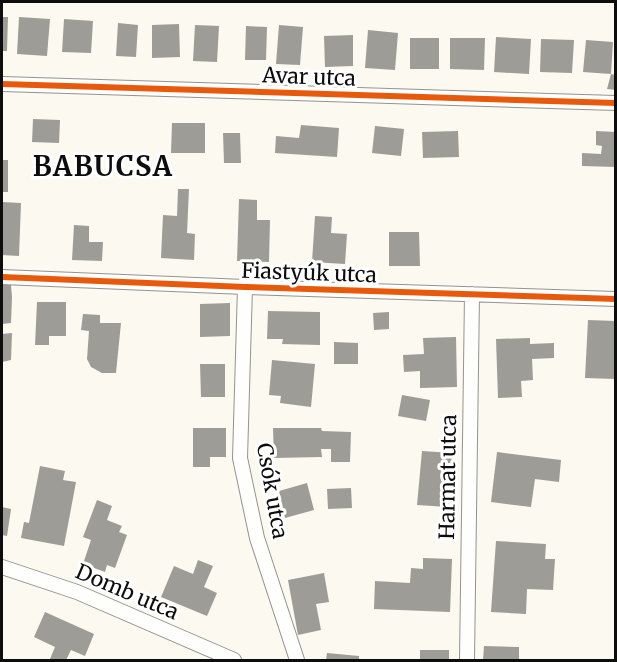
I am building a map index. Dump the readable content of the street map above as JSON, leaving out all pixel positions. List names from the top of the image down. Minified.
{"streets":{"street":["Avar utca","Fiastyúk utca","Harmat utca","Csók utca","Domb utca"]},"crossings":[["Fiastyúk utca","Harmat utca"],["Fiastyúk utca","Csók utca"]],"districts":["BABUCSA"]}
